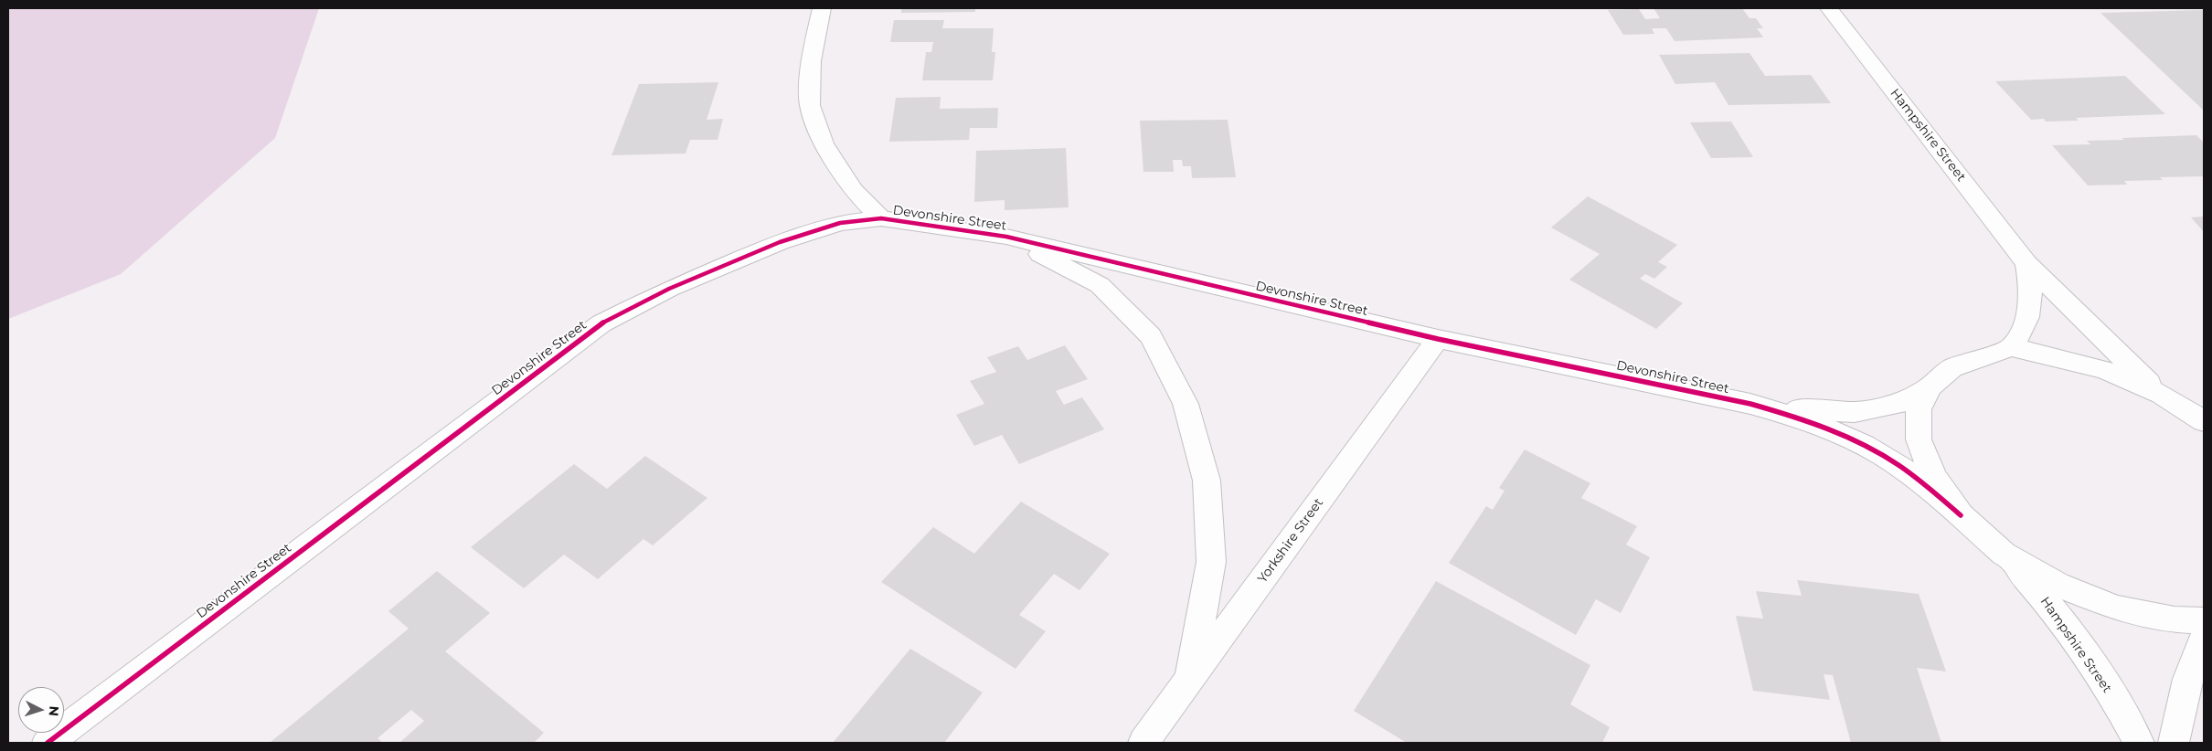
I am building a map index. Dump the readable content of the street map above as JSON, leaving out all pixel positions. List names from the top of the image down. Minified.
{"streets":{"street":["Hampshire Street","Devonshire Street","Yorkshire Street"]},"crossings":[["Devonshire Street","Yorkshire Street"]],"north":"right"}
